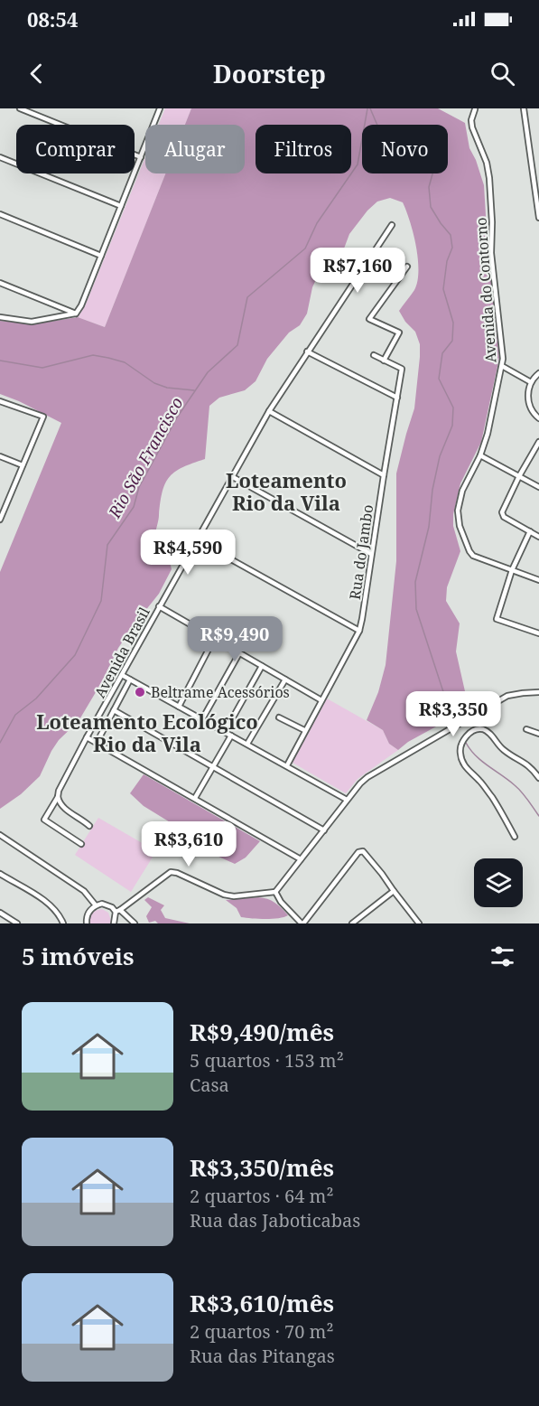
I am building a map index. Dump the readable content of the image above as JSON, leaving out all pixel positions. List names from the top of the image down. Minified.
{"streets":{"street":["Avenida do Contorno","Rua do Jambo","Avenida Brasil"]},"districts":["Loteamento Rio da Vila","Loteamento Ecológico Rio da Vila"],"water":["Rio São Francisco"],"places":["Beltrame Acessórios"],"page":{"status":"08:54","header":"Doorstep","chip":["Comprar","Alugar","Filtros","Novo"],"price":["R$7,160","R$4,590","R$9,490","R$3,350","R$3,610"],"heading":"5 imóveis","list":[{"name":"R$9,490/mês","note":"5 quartos · 153 m² · Casa"},{"name":"R$3,350/mês","note":"2 quartos · 64 m² · Rua das Jaboticabas"},{"name":"R$3,610/mês","note":"2 quartos · 70 m² · Rua das Pitangas"}]}}
